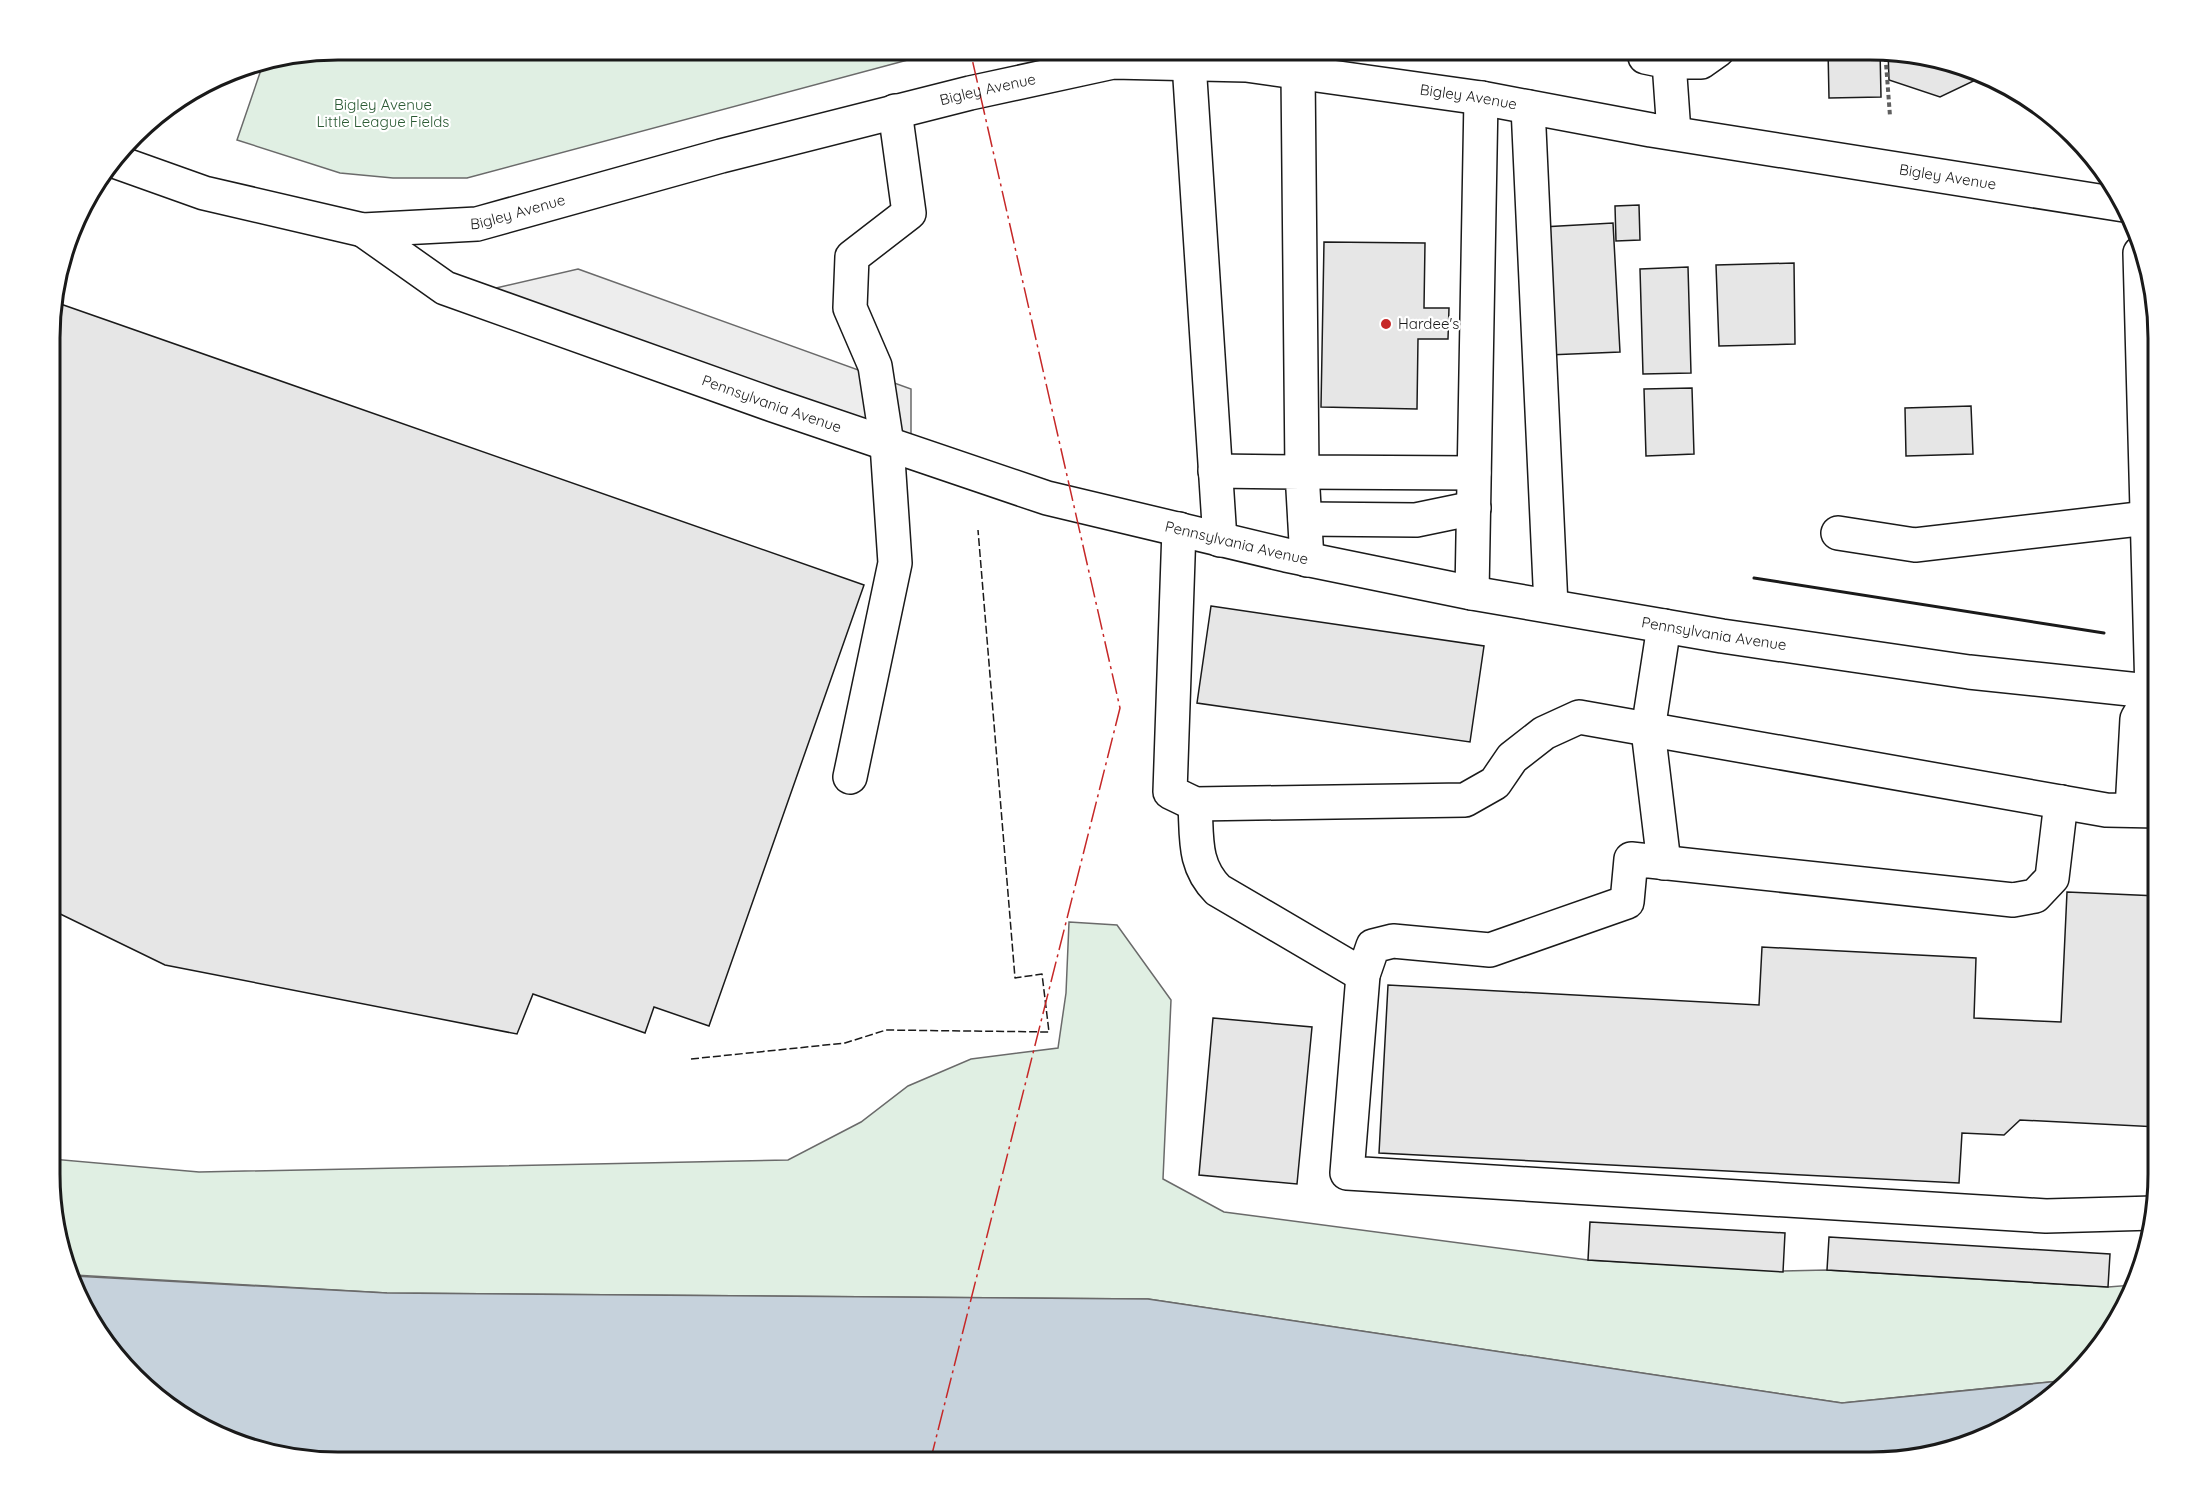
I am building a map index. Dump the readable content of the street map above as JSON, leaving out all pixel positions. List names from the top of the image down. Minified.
{"streets":{"street":["Bigley Avenue","Pennsylvania Avenue"]},"crossings":[["Bigley Avenue","Pennsylvania Avenue"]],"parks":["Bigley Avenue Little League Fields"],"places":["Hardee's"]}
